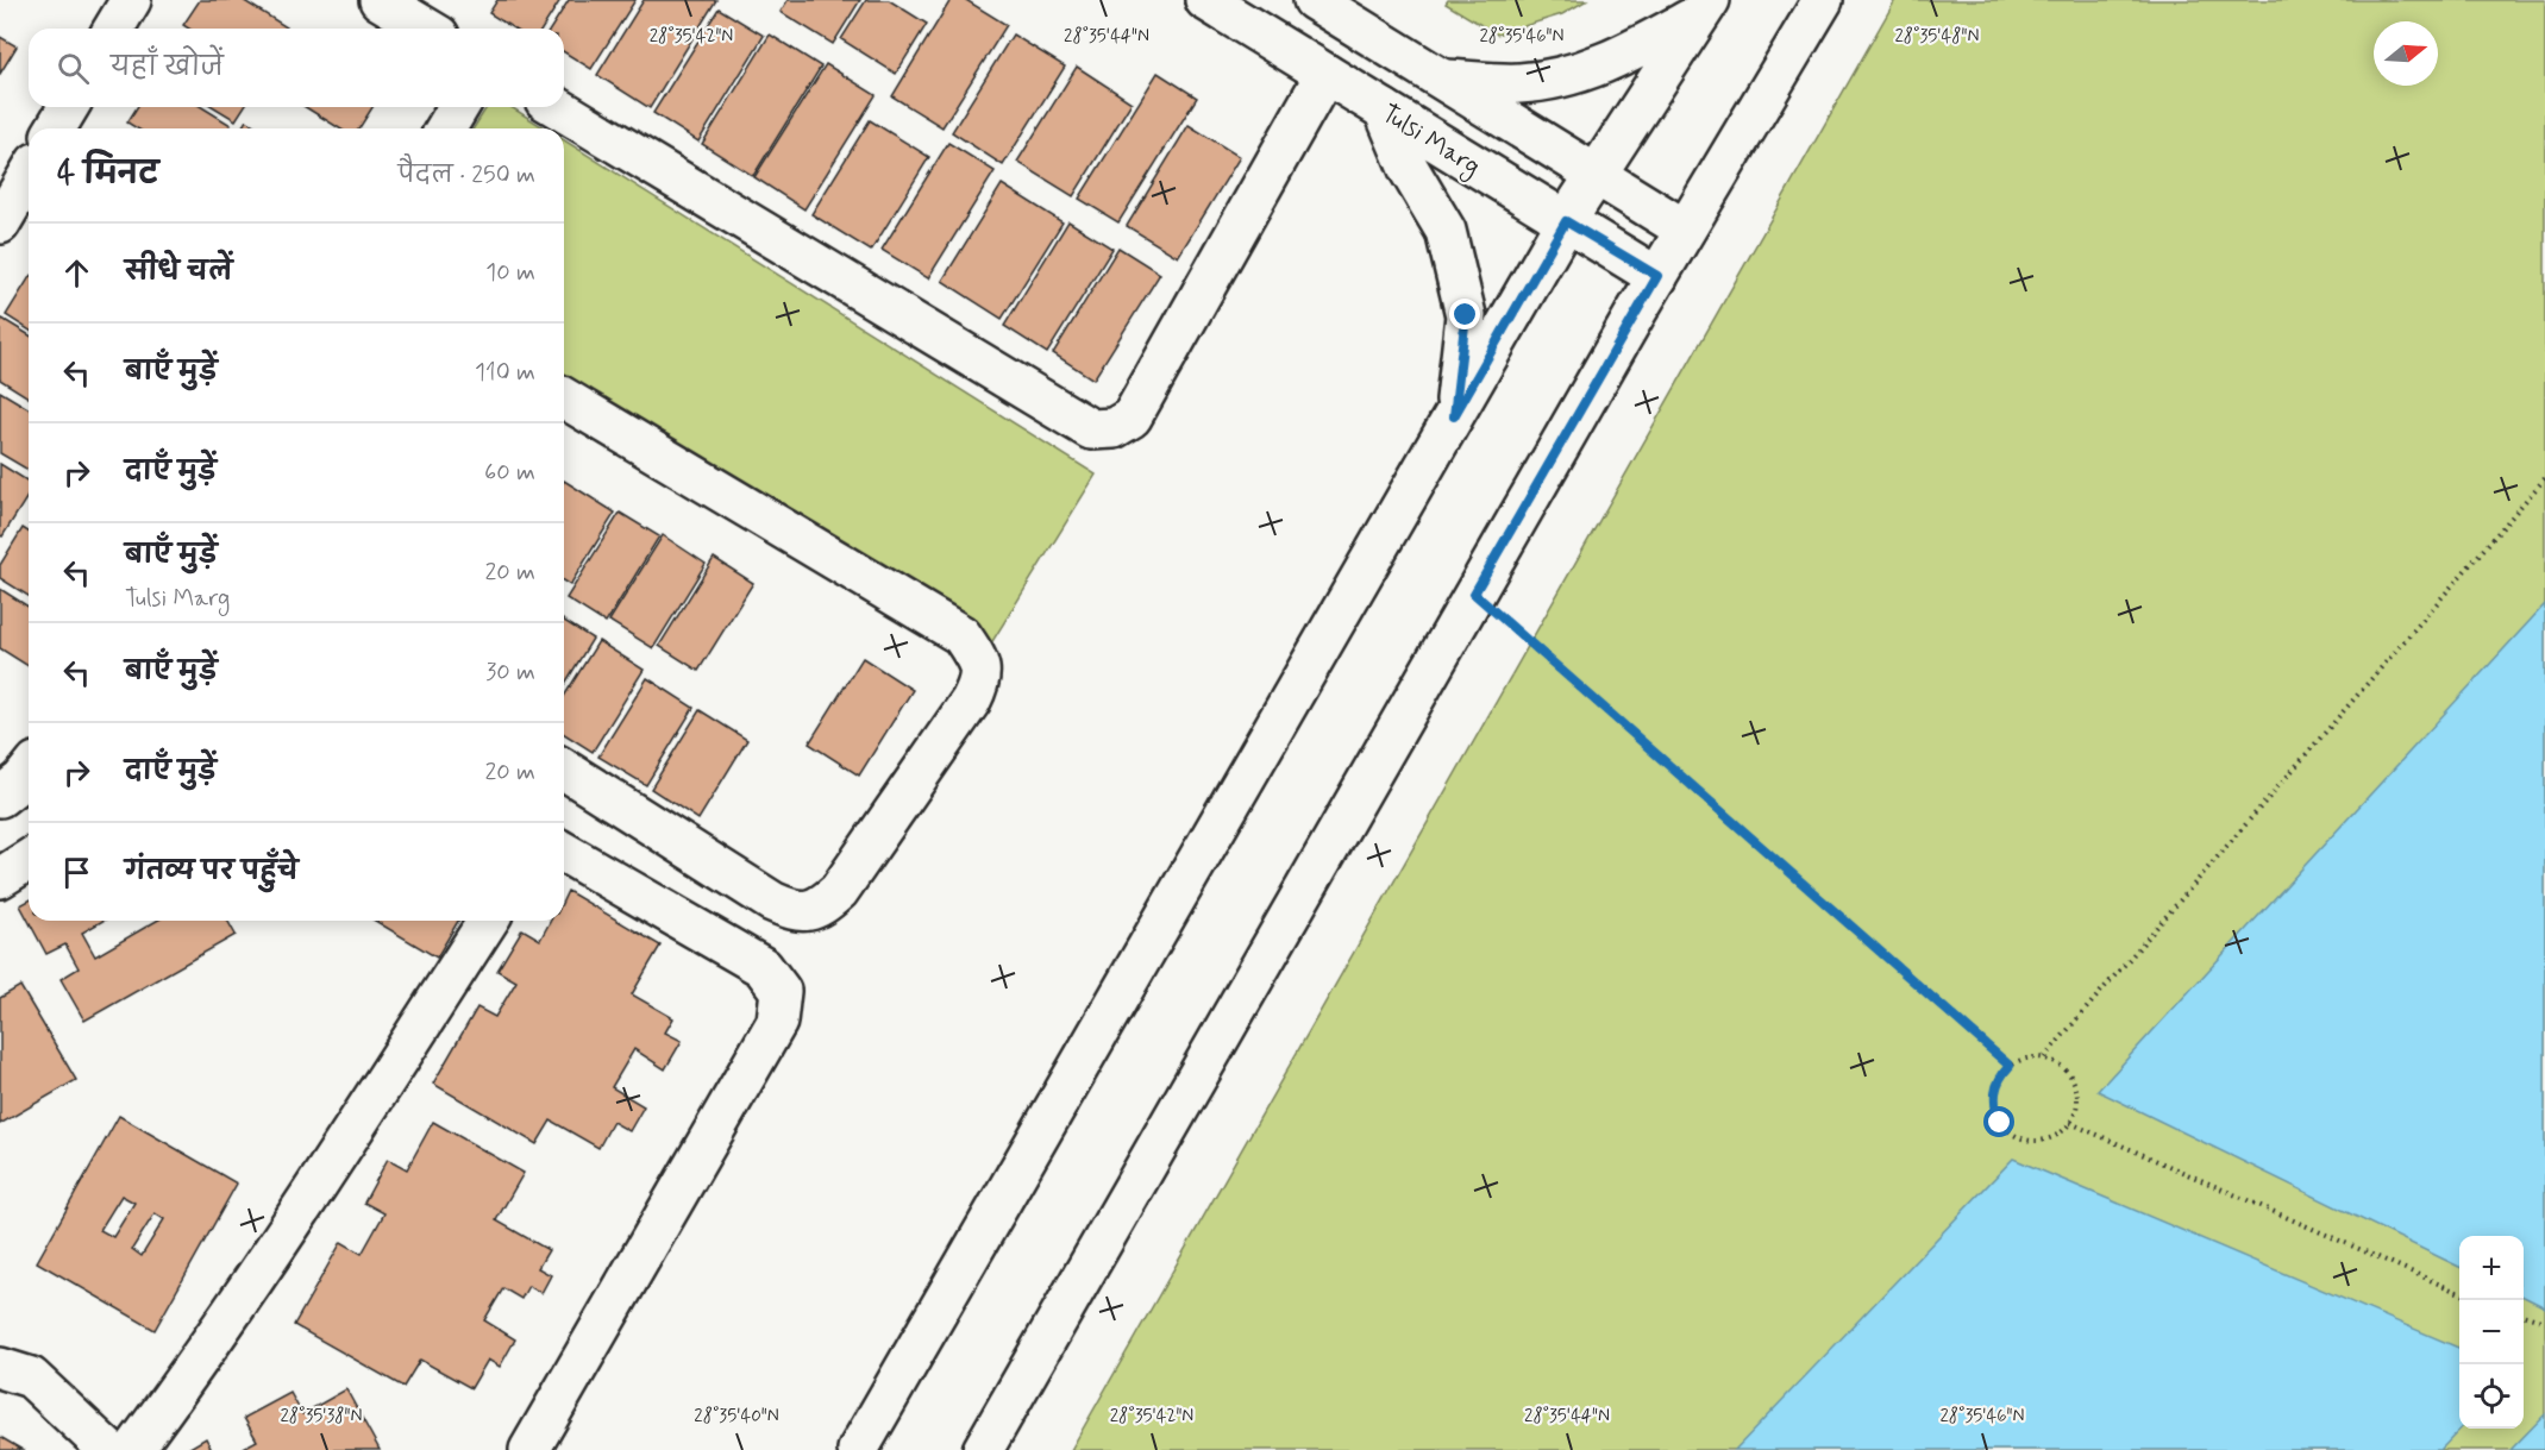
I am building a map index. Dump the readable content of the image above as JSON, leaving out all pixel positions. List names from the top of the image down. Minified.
{"streets":{"street":["Tulsi Marg"]},"north":"right","page":{"search":"यहाँ खोजें","heading":["4 मिनट","पैदल · 250 m"],"list":[["सीधे चलें","10 m"],["बाएँ मुड़ें","110 m"],["दाएँ मुड़ें","60 m"],["बाएँ मुड़ें","Tulsi Marg","20 m"],["बाएँ मुड़ें","30 m"],["दाएँ मुड़ें","20 m"],"गंतव्य पर पहुँचे"],"map_buttons":["+","−"]},"coordinates":["28°35'42\"N","28°35'44\"N","28°35'46\"N","28°35'48\"N","28°35'38\"N","28°35'40\"N"]}
